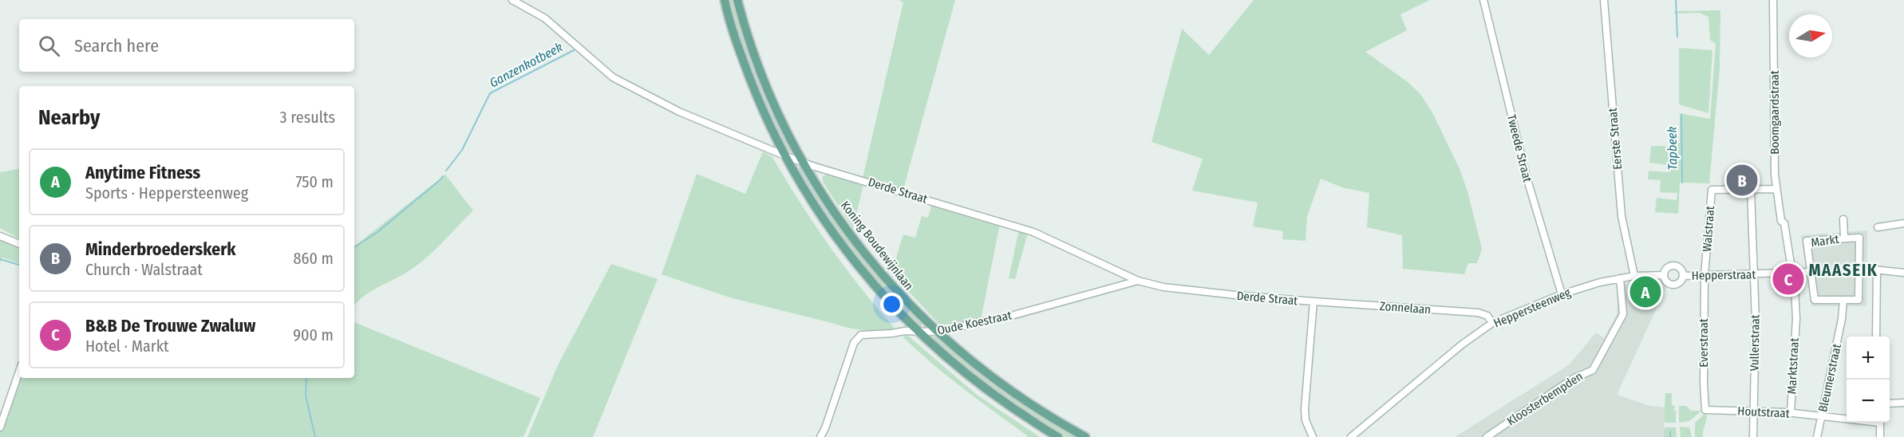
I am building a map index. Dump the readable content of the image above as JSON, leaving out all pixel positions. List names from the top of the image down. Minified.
{"streets":{"main road":["Koning Boudewijnlaan"],"street":["Boomgaardstraat","Eerste Straat","Tweede Straat","Derde Straat","Walstraat","Markt","Hepperstraat","Zonnelaan","Heppersteenweg","Oude Koestraat","Everstraat","Vullerstraat","Marktstraat","Bleumerstraat","Kloosterbempden","Houtstraat"]},"crossings":[["Boomgaardstraat","Walstraat"],["Boomgaardstraat","Hepperstraat"],["Boomgaardstraat","Marktstraat"],["Eerste Straat","Heppersteenweg"],["Tweede Straat","Heppersteenweg"],["Derde Straat","Koning Boudewijnlaan"],["Derde Straat","Zonnelaan"],["Derde Straat","Oude Koestraat"],["Walstraat","Hepperstraat"],["Walstraat","Everstraat"],["Walstraat","Vullerstraat"],["Markt","Bleumerstraat"],["Koning Boudewijnlaan","Oude Koestraat"],["Hepperstraat","Heppersteenweg"],["Hepperstraat","Everstraat"],["Hepperstraat","Vullerstraat"],["Hepperstraat","Marktstraat"],["Zonnelaan","Heppersteenweg"],["Heppersteenweg","Kloosterbempden"],["Everstraat","Houtstraat"],["Vullerstraat","Houtstraat"],["Marktstraat","Houtstraat"],["Bleumerstraat","Houtstraat"]],"districts":["MAASEIK"],"water":["Ganzenkotbeek","Tapbeek"],"north":"right","page":{"search":"Search here","heading":["Nearby","3 results"],"list":[{"mark":"A","name":"Anytime Fitness","note":"Sports · Heppersteenweg","value":"750 m"},{"mark":"B","name":"Minderbroederskerk","note":"Church · Walstraat","value":"860 m"},{"mark":"C","name":"B&B De Trouwe Zwaluw","note":"Hotel · Markt","value":"900 m"}],"pins":["B","C","A"],"map_buttons":["+","−"]}}
